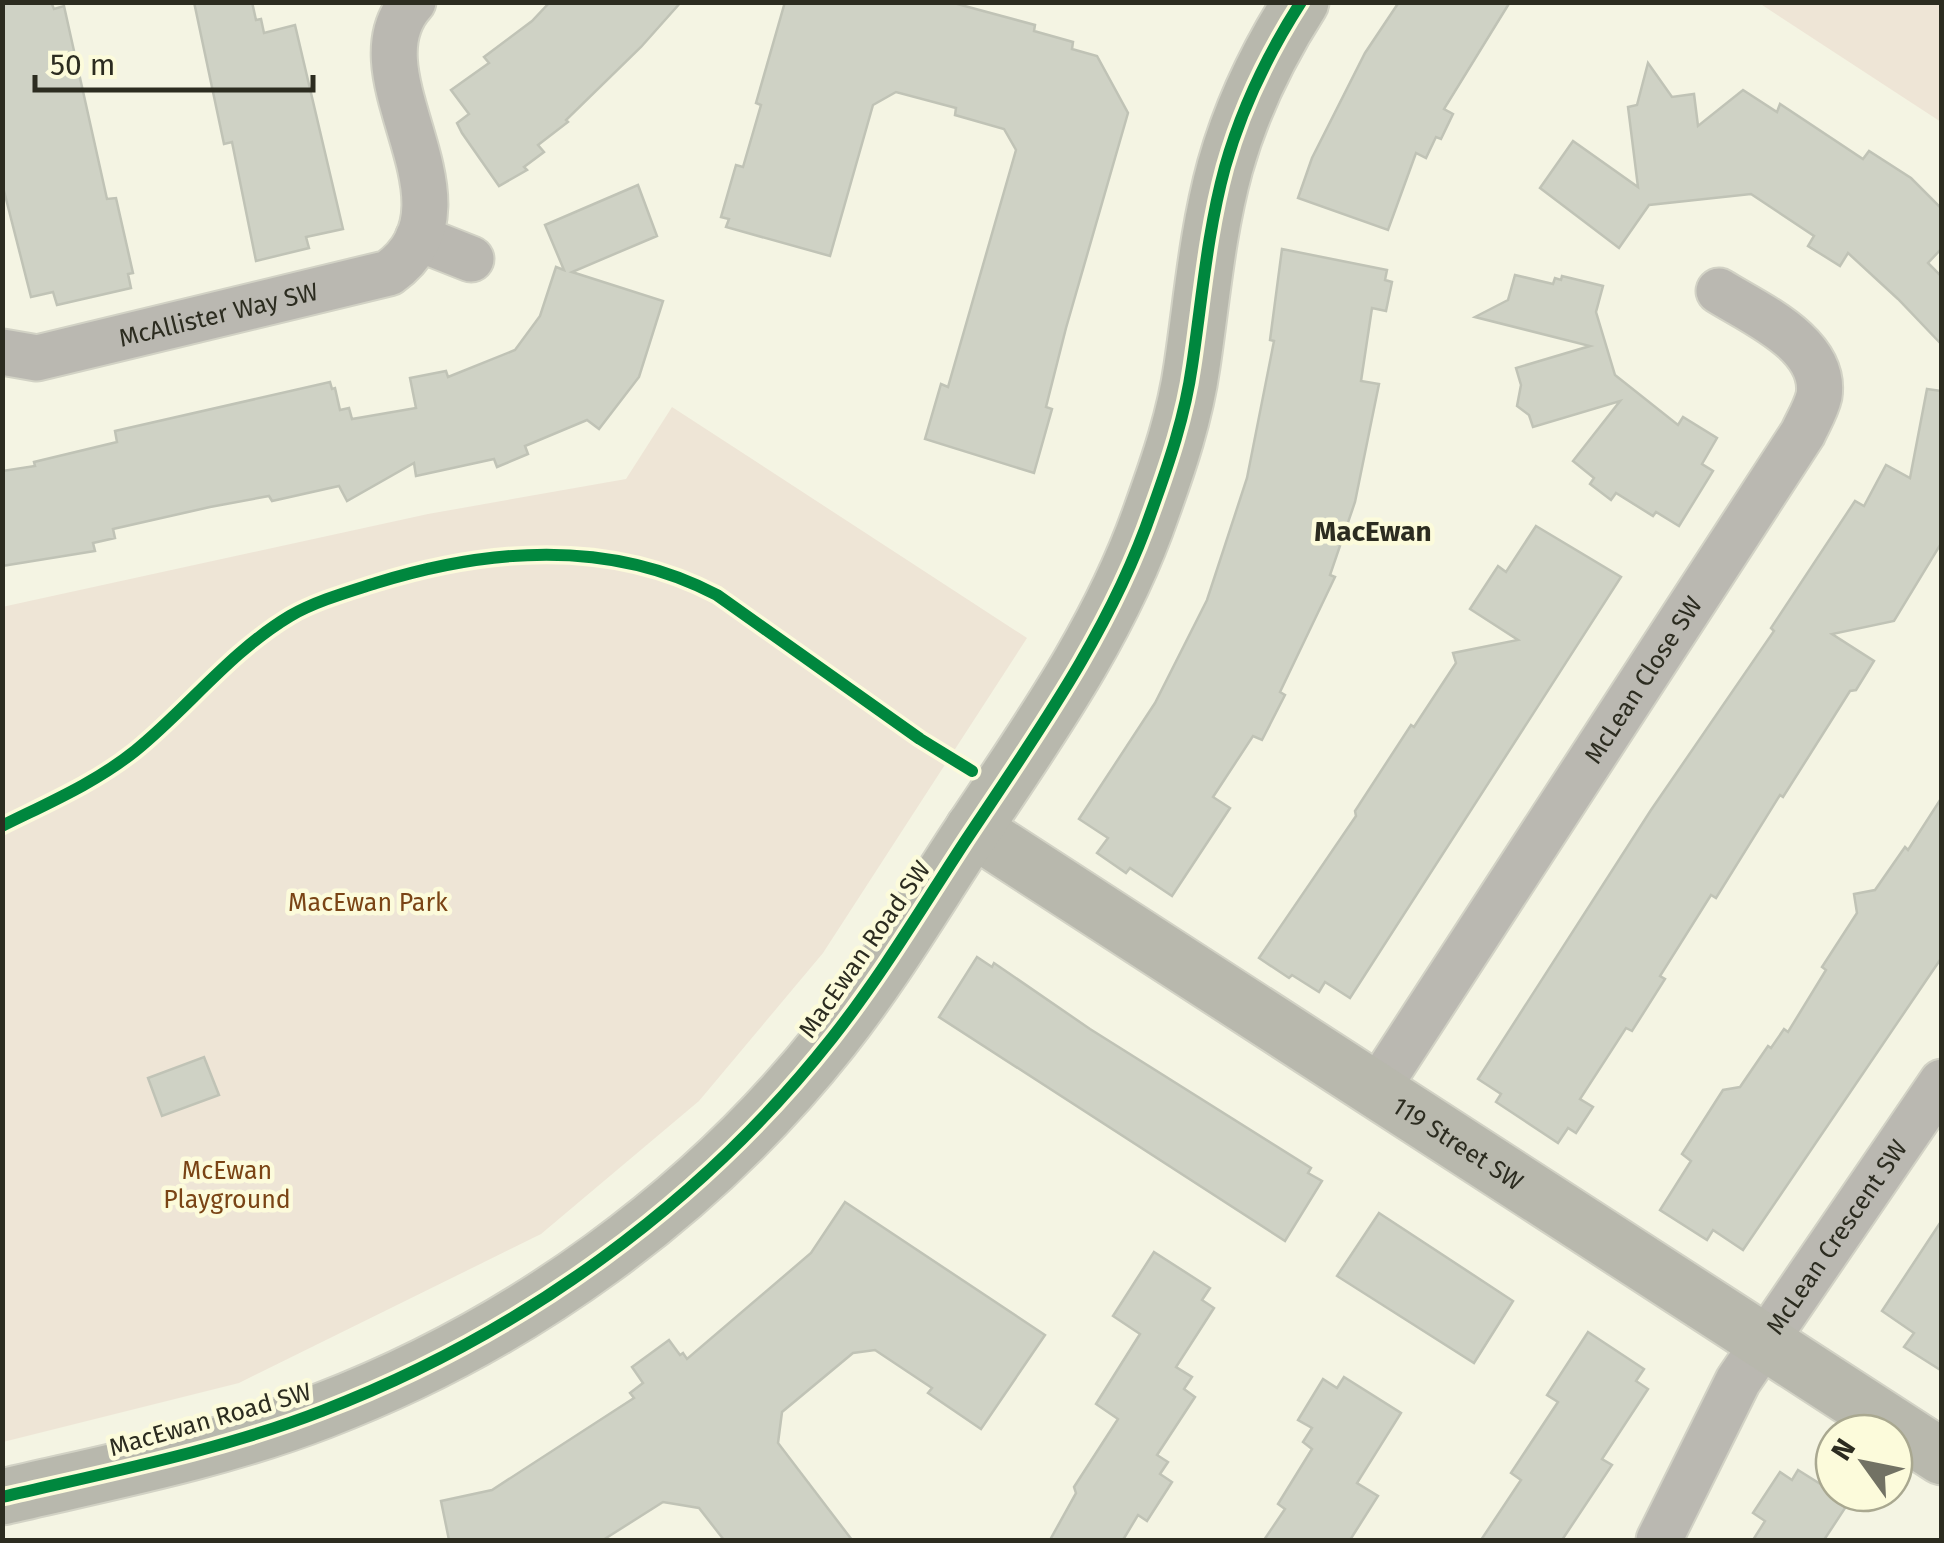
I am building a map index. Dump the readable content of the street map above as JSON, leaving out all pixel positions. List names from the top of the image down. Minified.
{"streets":{"street":["McAllister Way SW","McLean Close SW","MacEwan Road SW","119 Street SW","McLean Crescent SW"]},"crossings":[["McLean Close SW","119 Street SW"],["MacEwan Road SW","119 Street SW"],["119 Street SW","McLean Crescent SW"]],"districts":["MacEwan"],"parks":["MacEwan Park","McEwan Playground"],"scale_bar":"50 m","north":"top left"}
